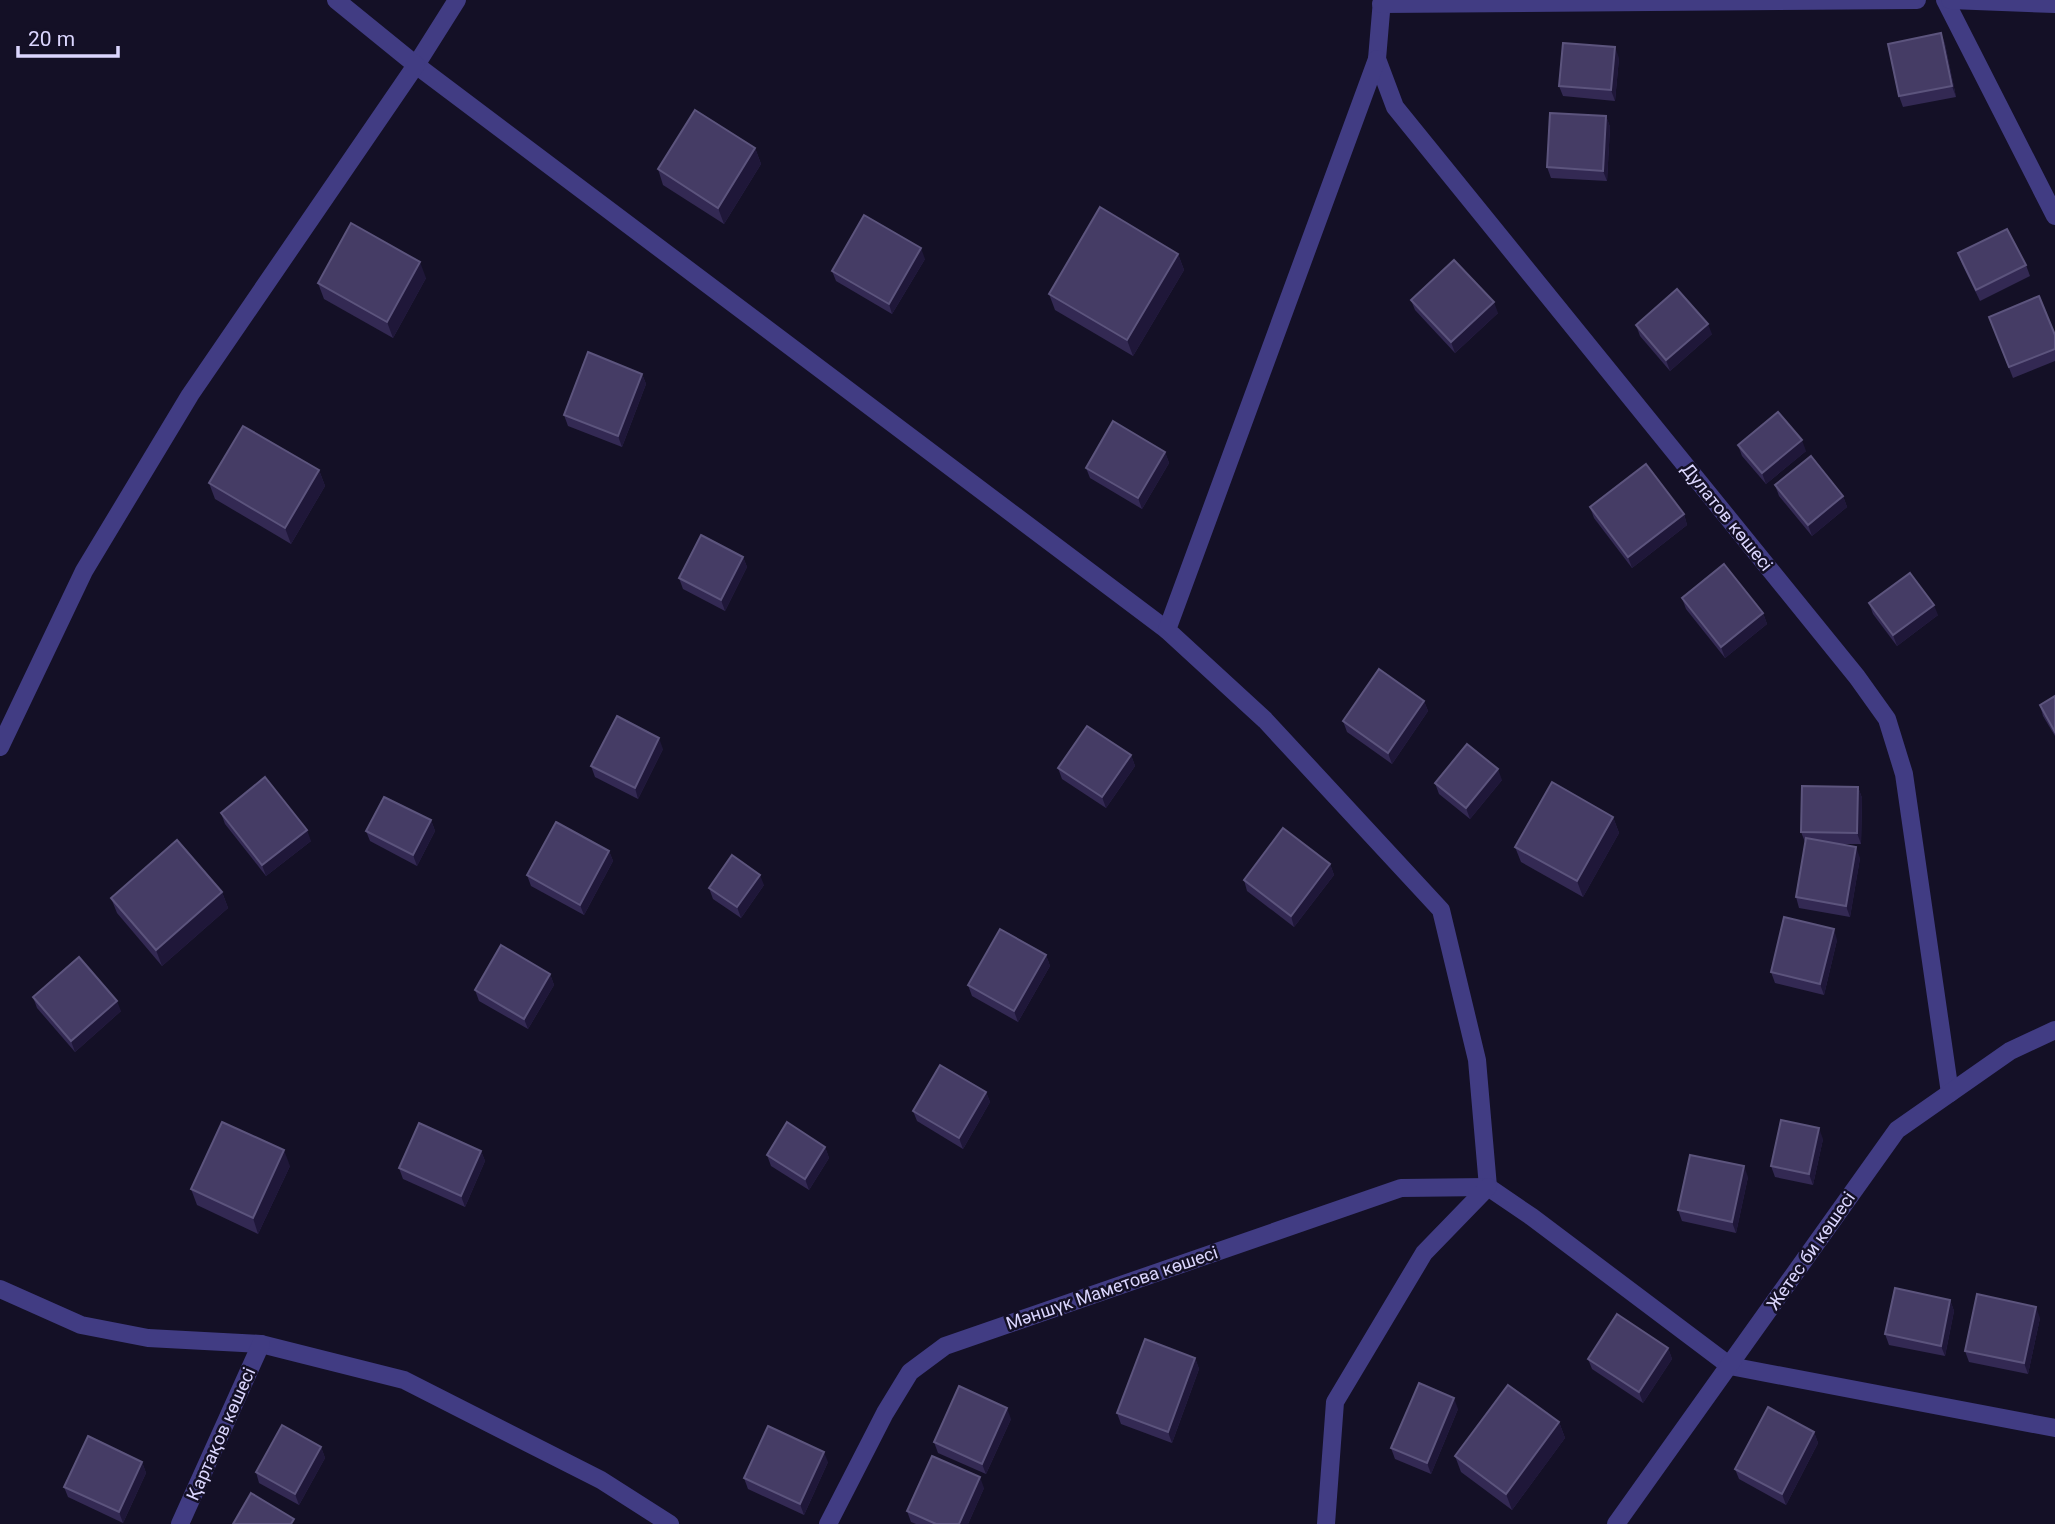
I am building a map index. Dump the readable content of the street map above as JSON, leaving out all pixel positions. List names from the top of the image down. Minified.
{"streets":{"street":["Дулатов көшесі","Жетес би көшесі","Мәншүк Маметова көшесі","Қартақов көшесі"]},"crossings":[["Дулатов көшесі","Жетес би көшесі"]],"scale_bar":"20 m"}
